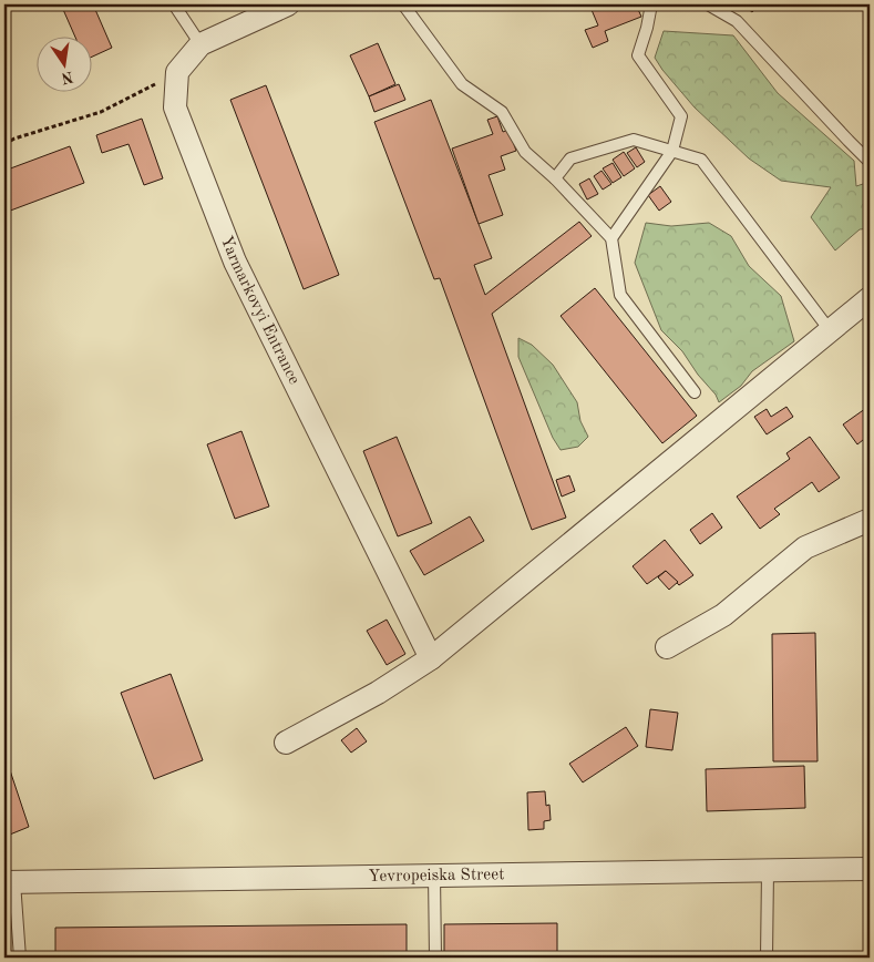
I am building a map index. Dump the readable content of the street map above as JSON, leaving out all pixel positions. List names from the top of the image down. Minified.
{"streets":{"street":["Yarmarkovyi Entrance","Yevropeiska Street"]},"north":"bottom"}
